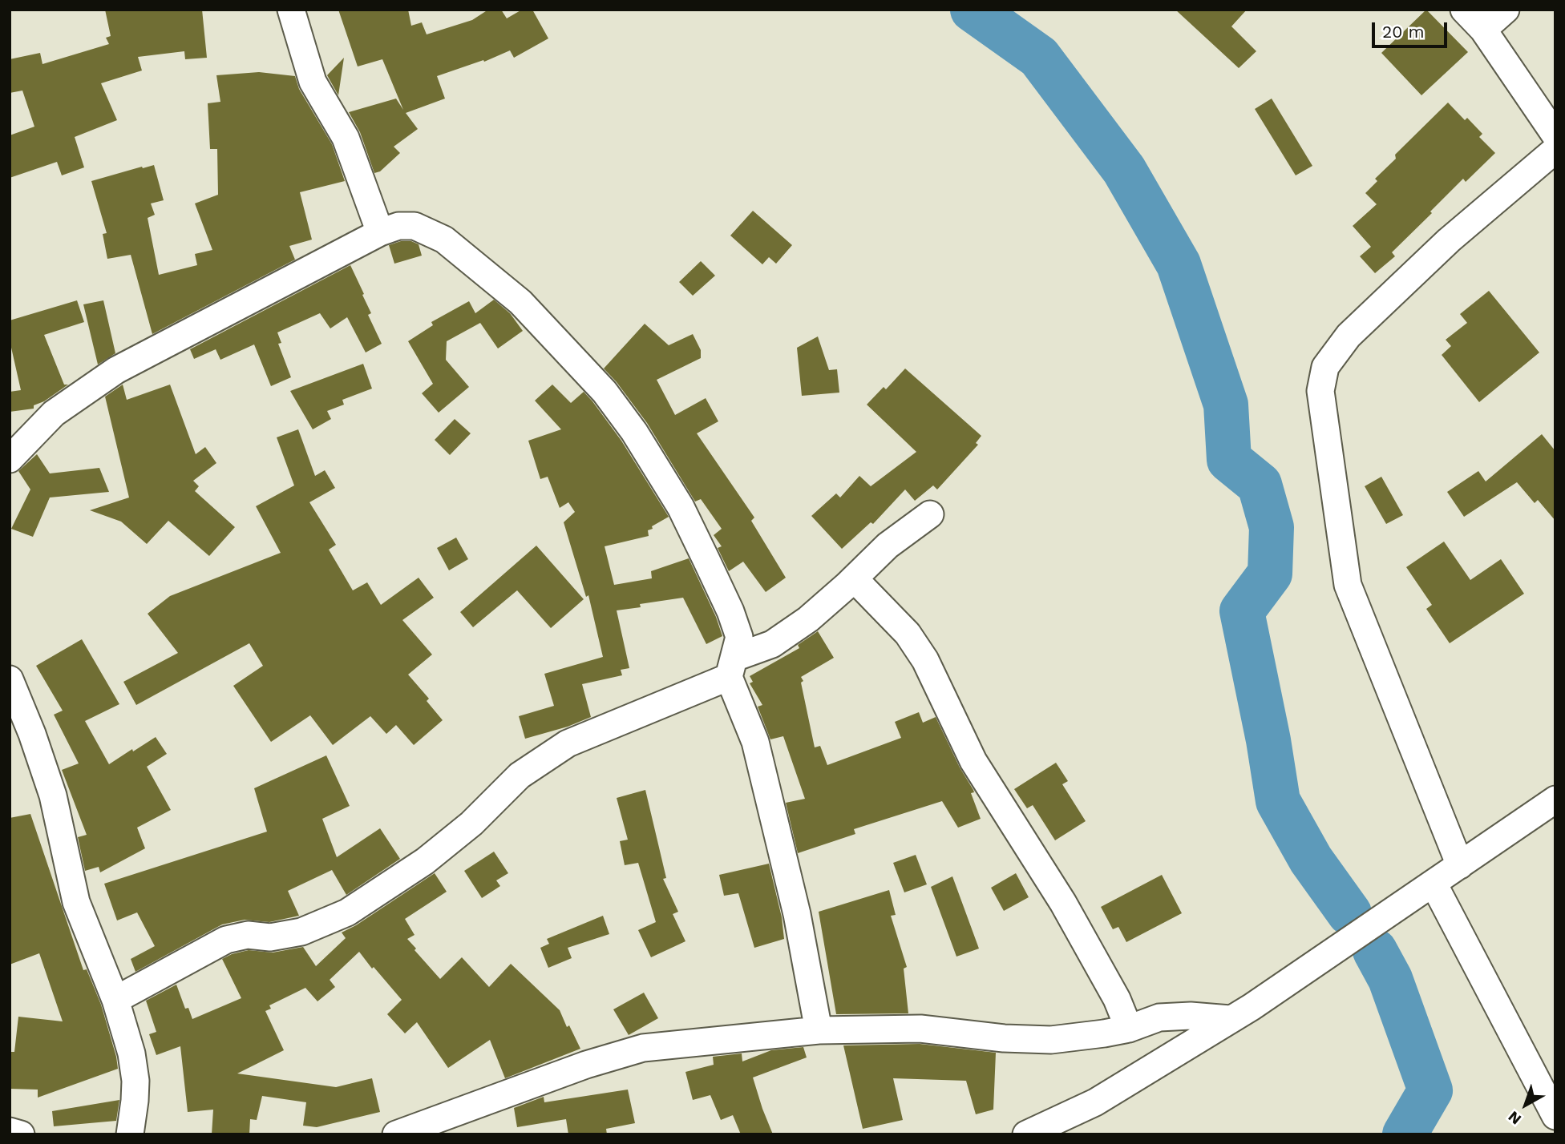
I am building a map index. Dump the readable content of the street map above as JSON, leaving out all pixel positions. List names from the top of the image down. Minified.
{"scale_bar":"20 m","north":"bottom left"}
